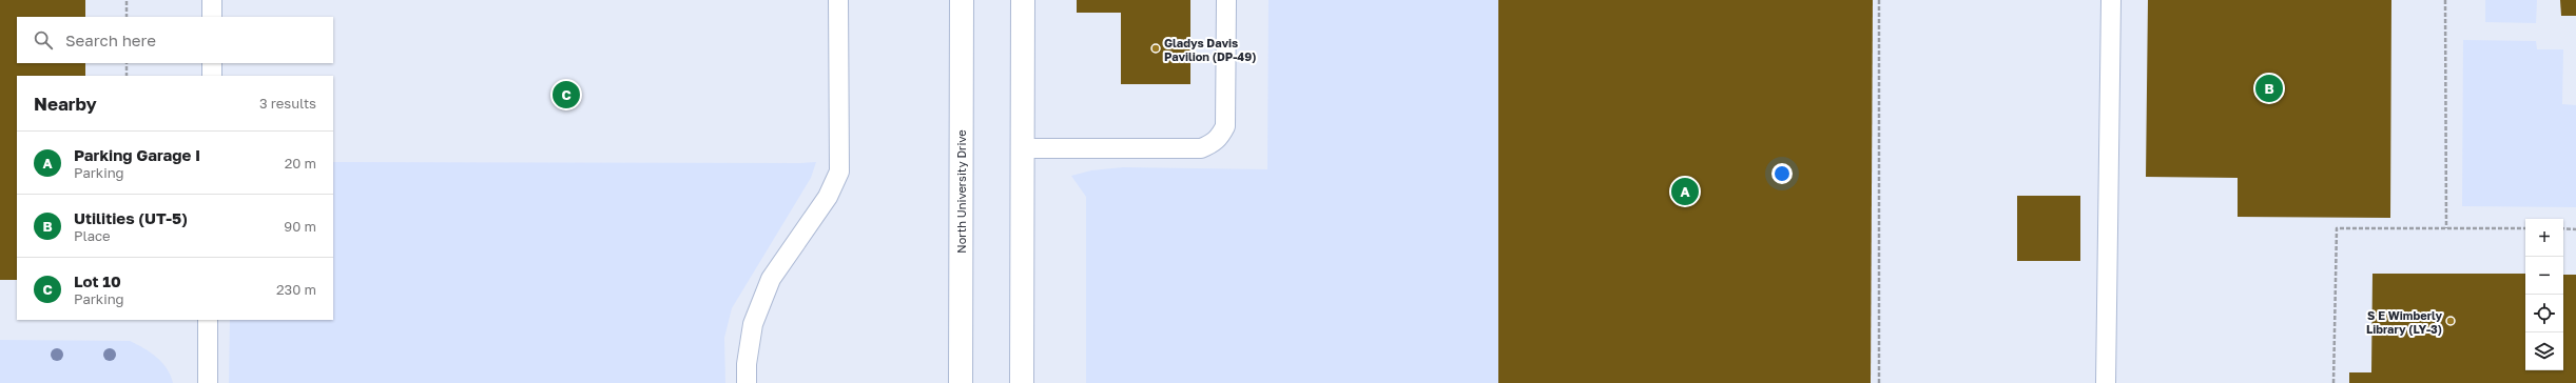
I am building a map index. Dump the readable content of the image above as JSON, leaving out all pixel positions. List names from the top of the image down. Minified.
{"streets":{"street":["North University Drive"]},"places":["Gladys Davis Pavilion (DP-49)","S E Wimberly Library (LY-3)"],"page":{"search":"Search here","pins":["B","C","A"],"heading":["Nearby","3 results"],"list":[{"mark":"A","name":"Parking Garage I","note":"Parking","value":"20 m"},{"mark":"B","name":"Utilities (UT-5)","note":"Place","value":"90 m"},{"mark":"C","name":"Lot 10","note":"Parking","value":"230 m"}],"map_buttons":["+","−"]}}
